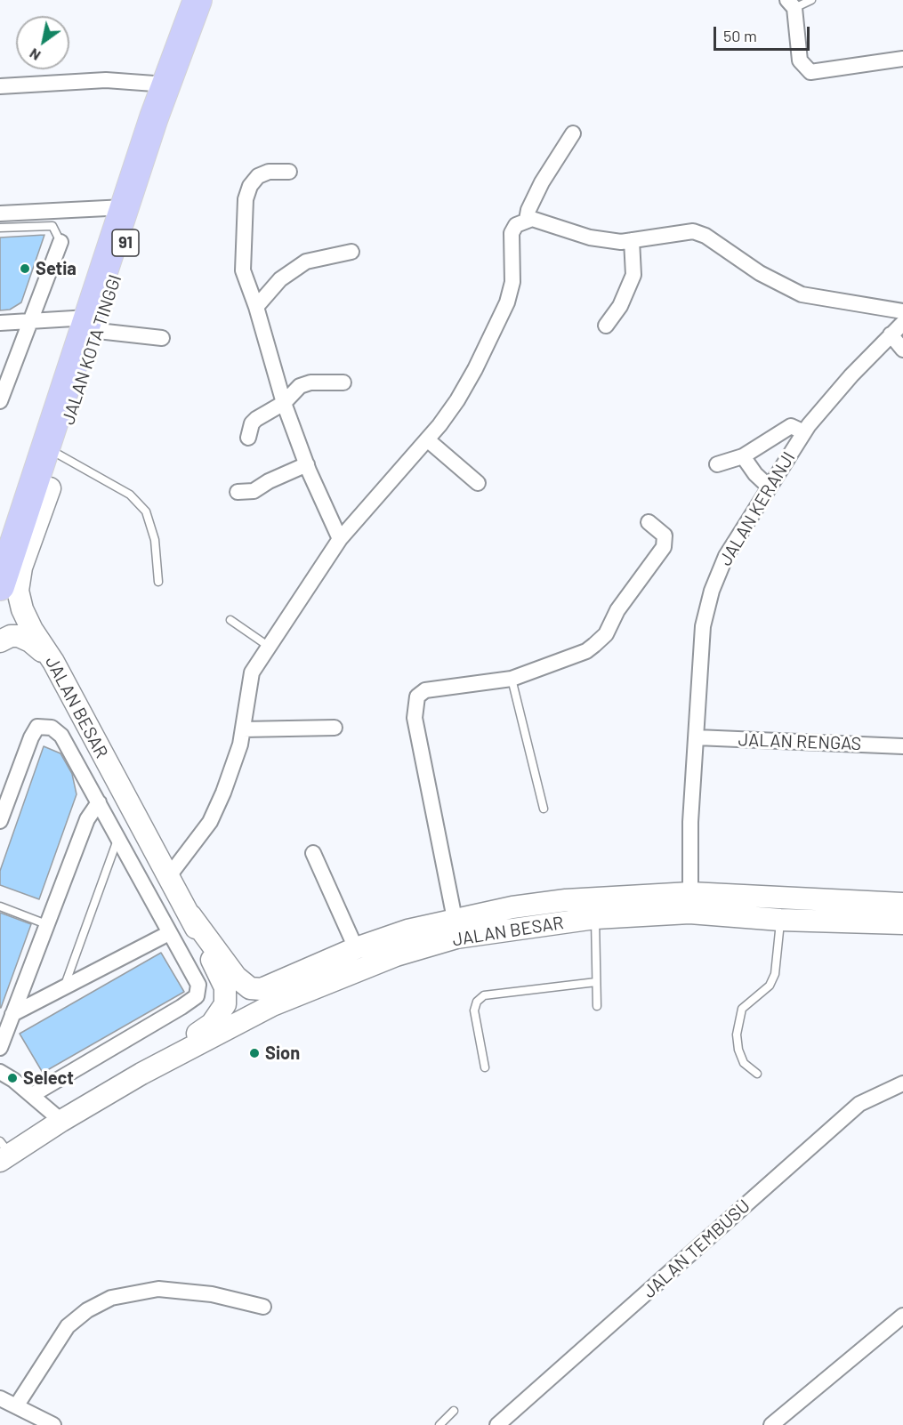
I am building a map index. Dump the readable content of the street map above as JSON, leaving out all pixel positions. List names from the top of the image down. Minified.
{"streets":{"highway":["91","JALAN KOTA TINGGI"],"main road":["JALAN BESAR"],"street":["JALAN KERANJI","JALAN RENGAS","JALAN TEMBUSU"]},"crossings":[["JALAN KOTA TINGGI","JALAN BESAR"],["JALAN KERANJI","JALAN BESAR"],["JALAN KERANJI","JALAN RENGAS"]],"places":["Setia","Sion","Select"],"scale_bar":"50 m","north":"bottom left"}
